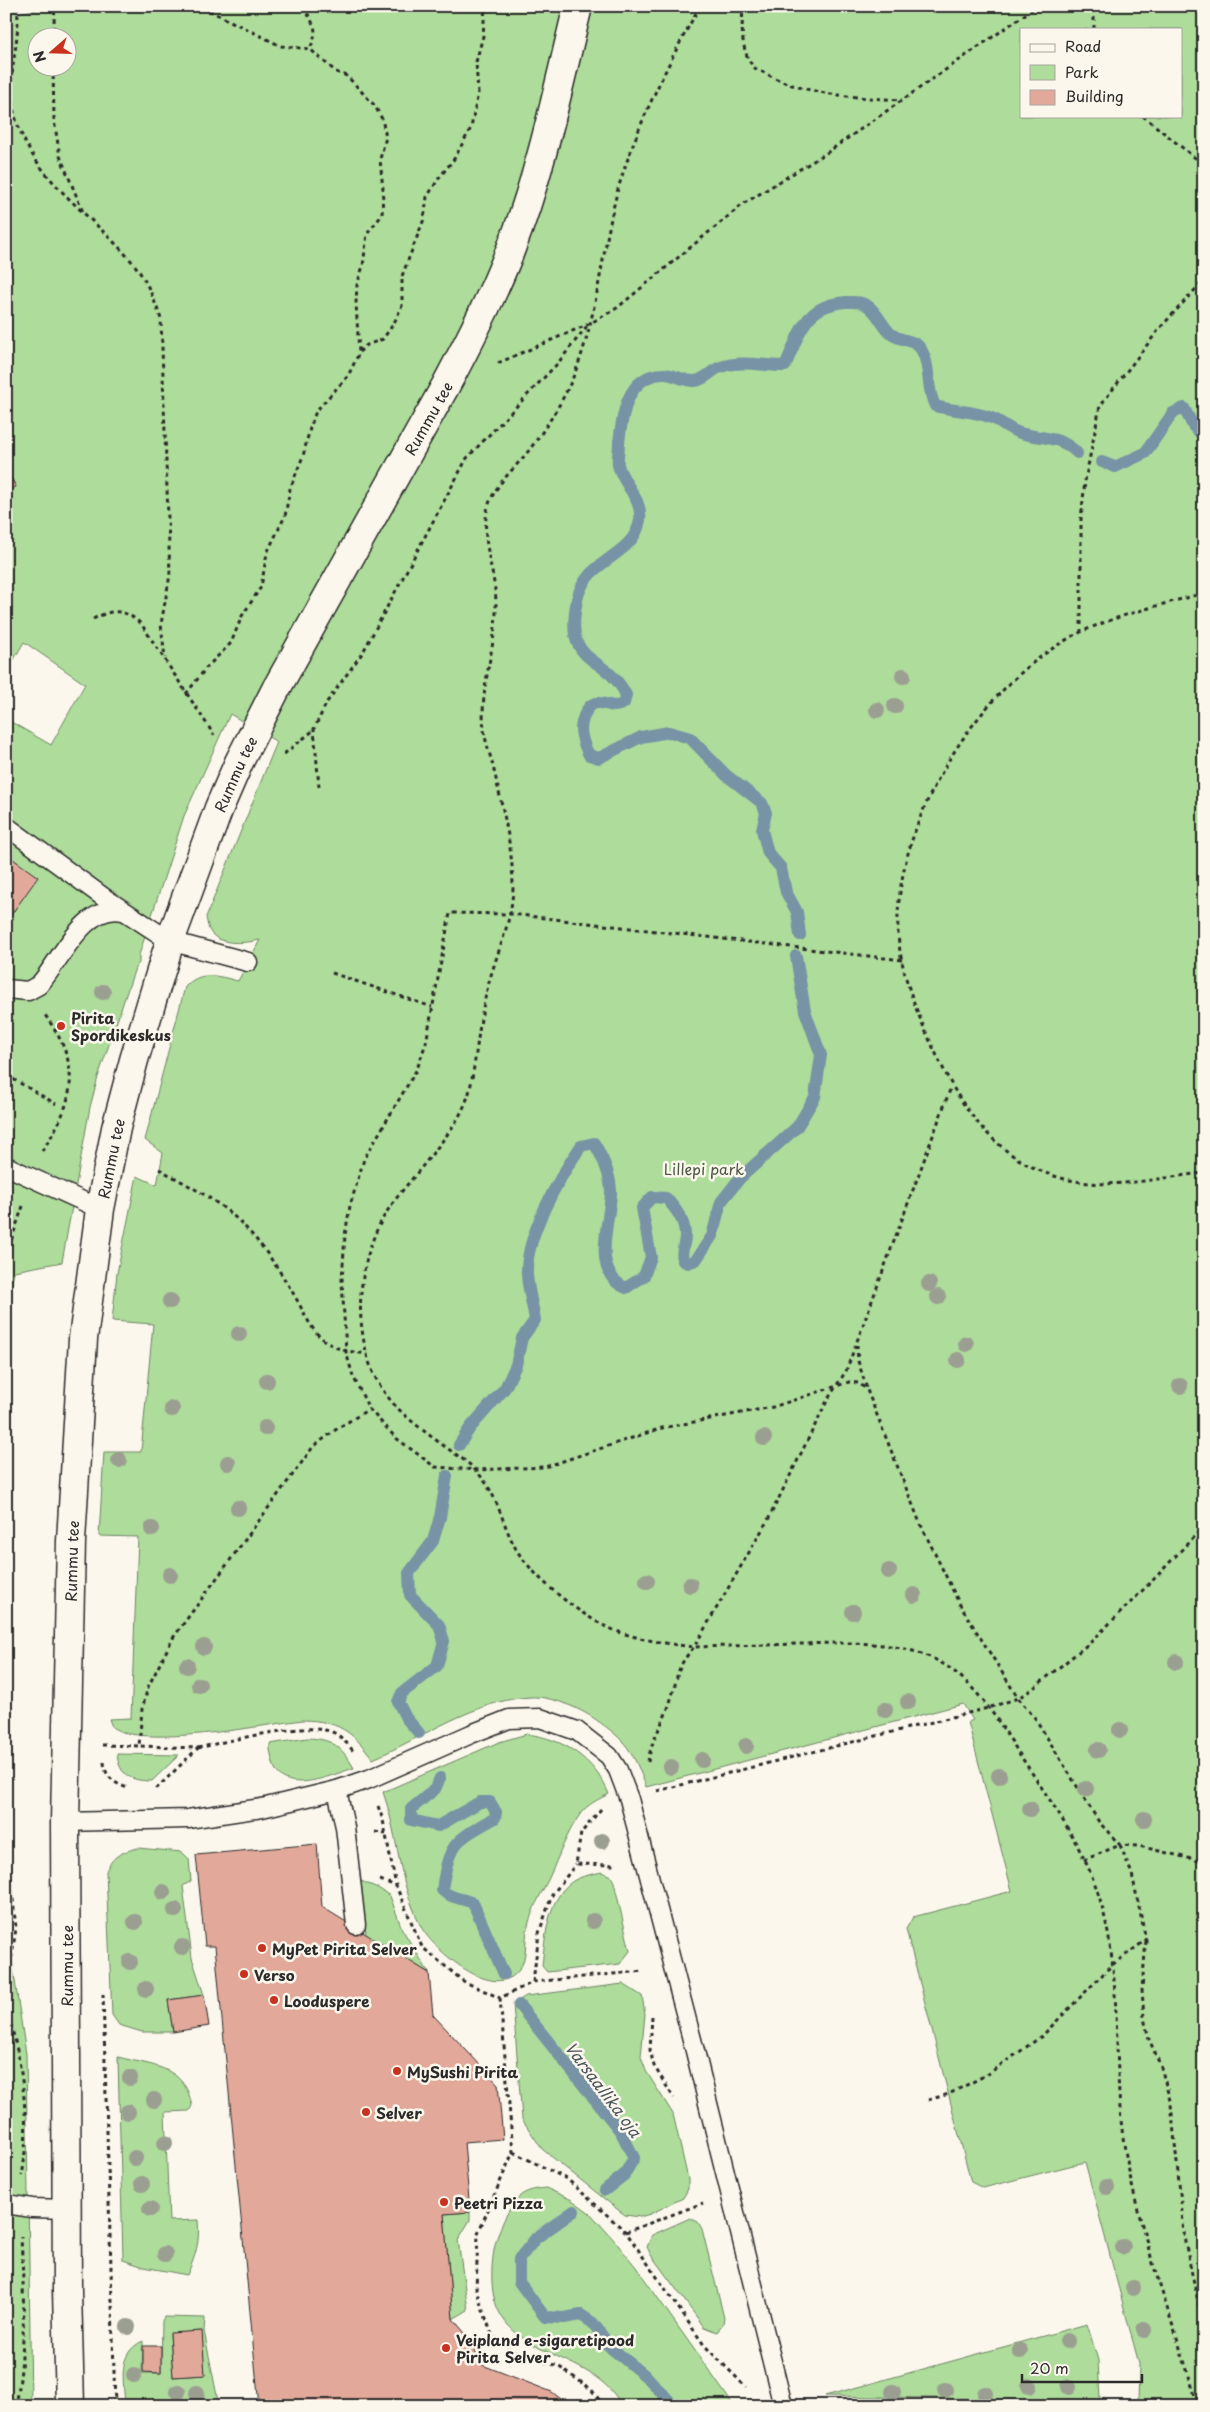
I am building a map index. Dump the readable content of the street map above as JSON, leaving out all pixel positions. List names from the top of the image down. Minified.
{"streets":{"main road":["Rummu tee"]},"water":["Varsaallika oja"],"parks":["Lillepi park"],"places":["Pirita Spordikeskus","MyPet Pirita Selver","Verso","Looduspere","MySushi Pirita","Selver","Peetri Pizza","Veipland e-sigaretipood Pirita Selver"],"legend":["Road","Park","Building"],"scale_bar":"20 m","north":"left"}
